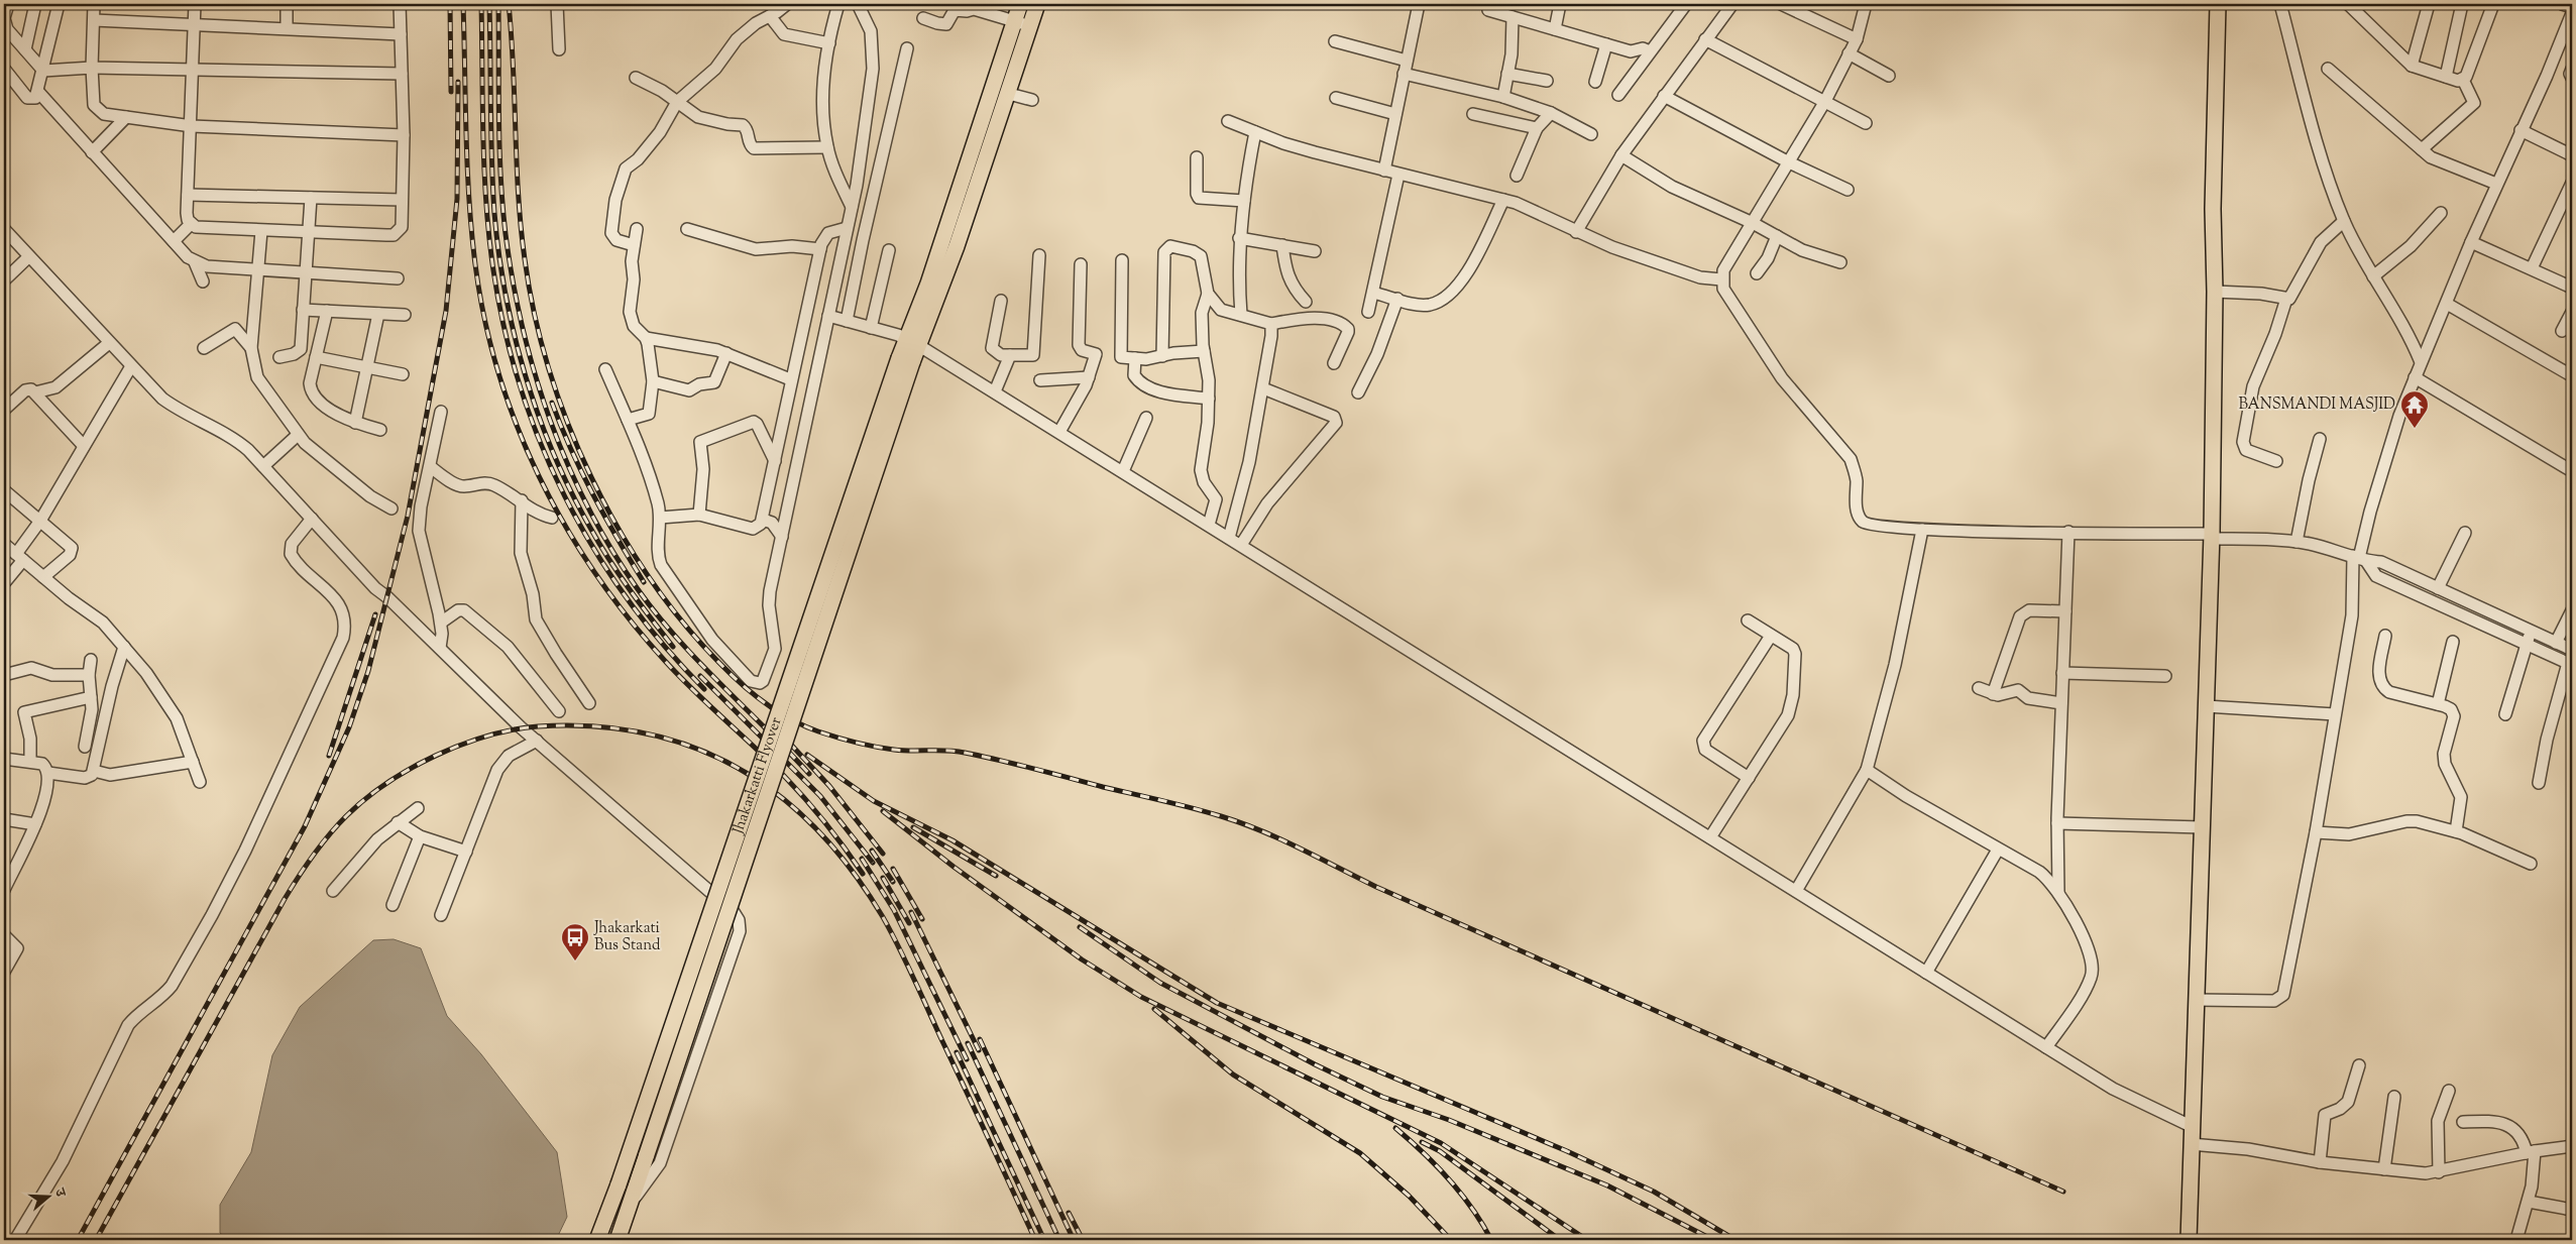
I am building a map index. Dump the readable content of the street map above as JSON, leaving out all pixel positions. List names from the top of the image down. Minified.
{"streets":{"main road":["Jhakarkatti Flyover"]},"places":{"temple":["BANSMANDI MASJID"],"bus stop":["Jhakarkati Bus Stand"]},"north":"right"}
